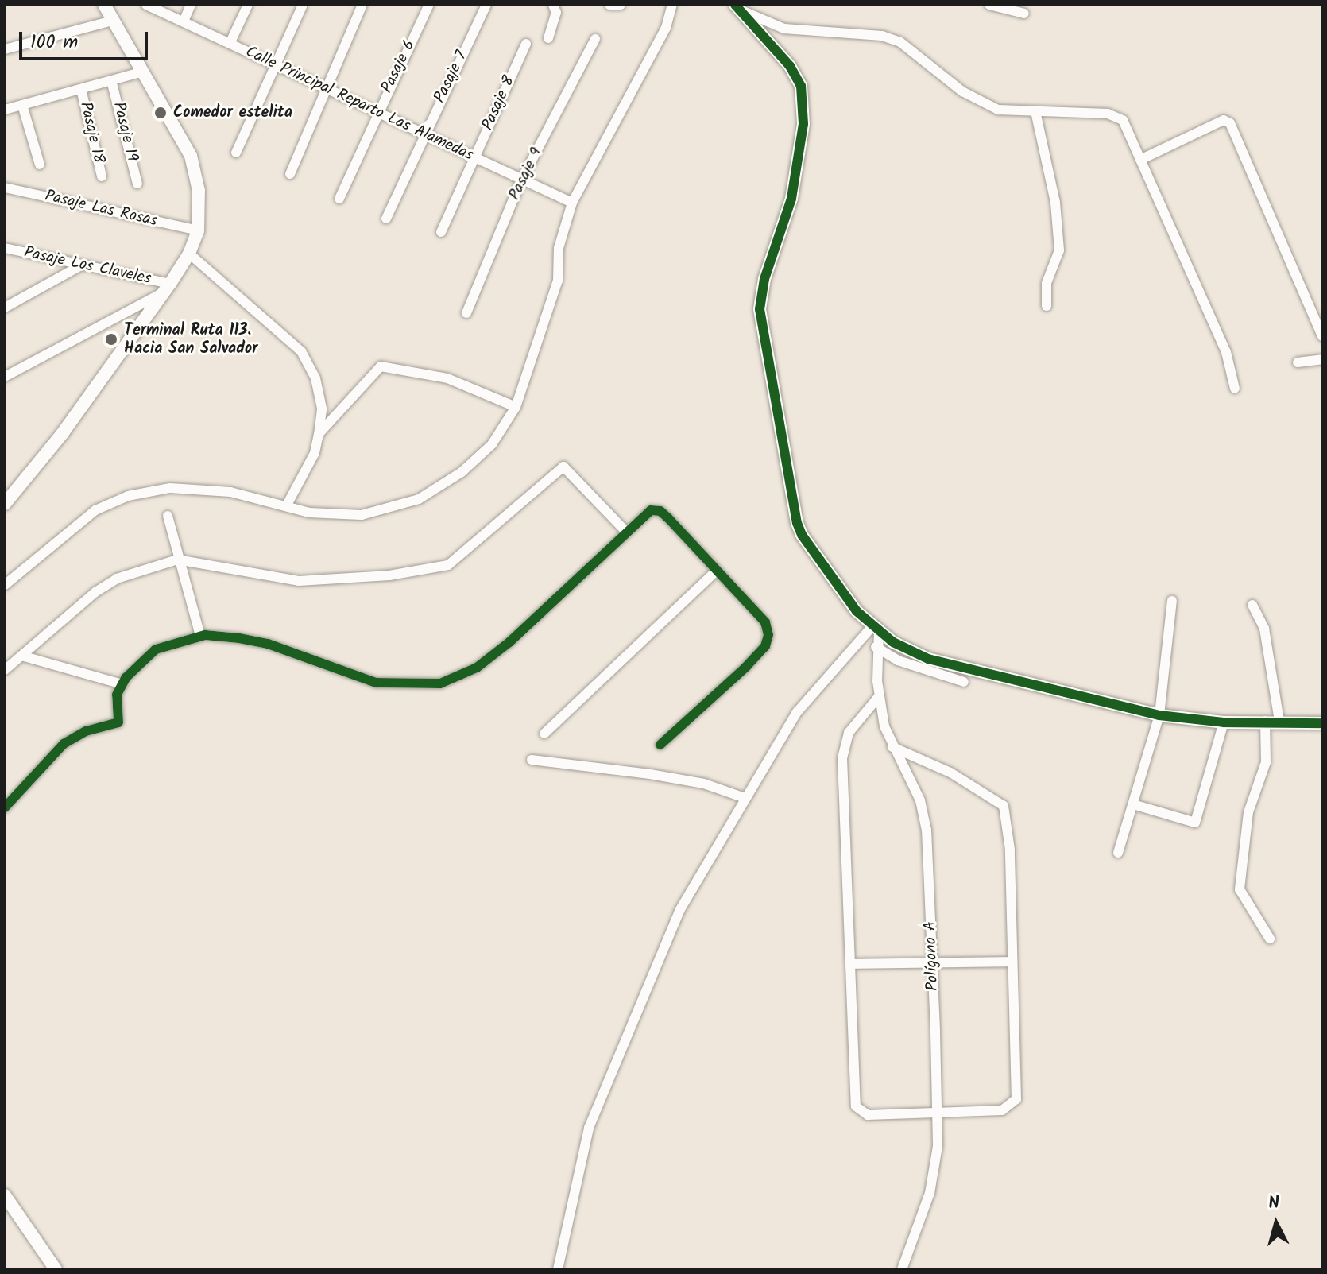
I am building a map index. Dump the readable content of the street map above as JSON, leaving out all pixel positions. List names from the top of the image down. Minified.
{"streets":{"street":["Pasaje 6","Pasaje 7","Pasaje 8","Calle Principal Reparto Las Alamedas","Pasaje 19","Pasaje 18","Pasaje 9","Pasaje Las Rosas","Pasaje Los Claveles","Polígono A"]},"crossings":[["Pasaje 6","Calle Principal Reparto Las Alamedas"],["Pasaje 7","Calle Principal Reparto Las Alamedas"],["Pasaje 8","Calle Principal Reparto Las Alamedas"],["Calle Principal Reparto Las Alamedas","Pasaje 9"]],"places":["Comedor estelita","Terminal Ruta 113. Hacia San Salvador"],"scale_bar":"100 m","north":"top"}
